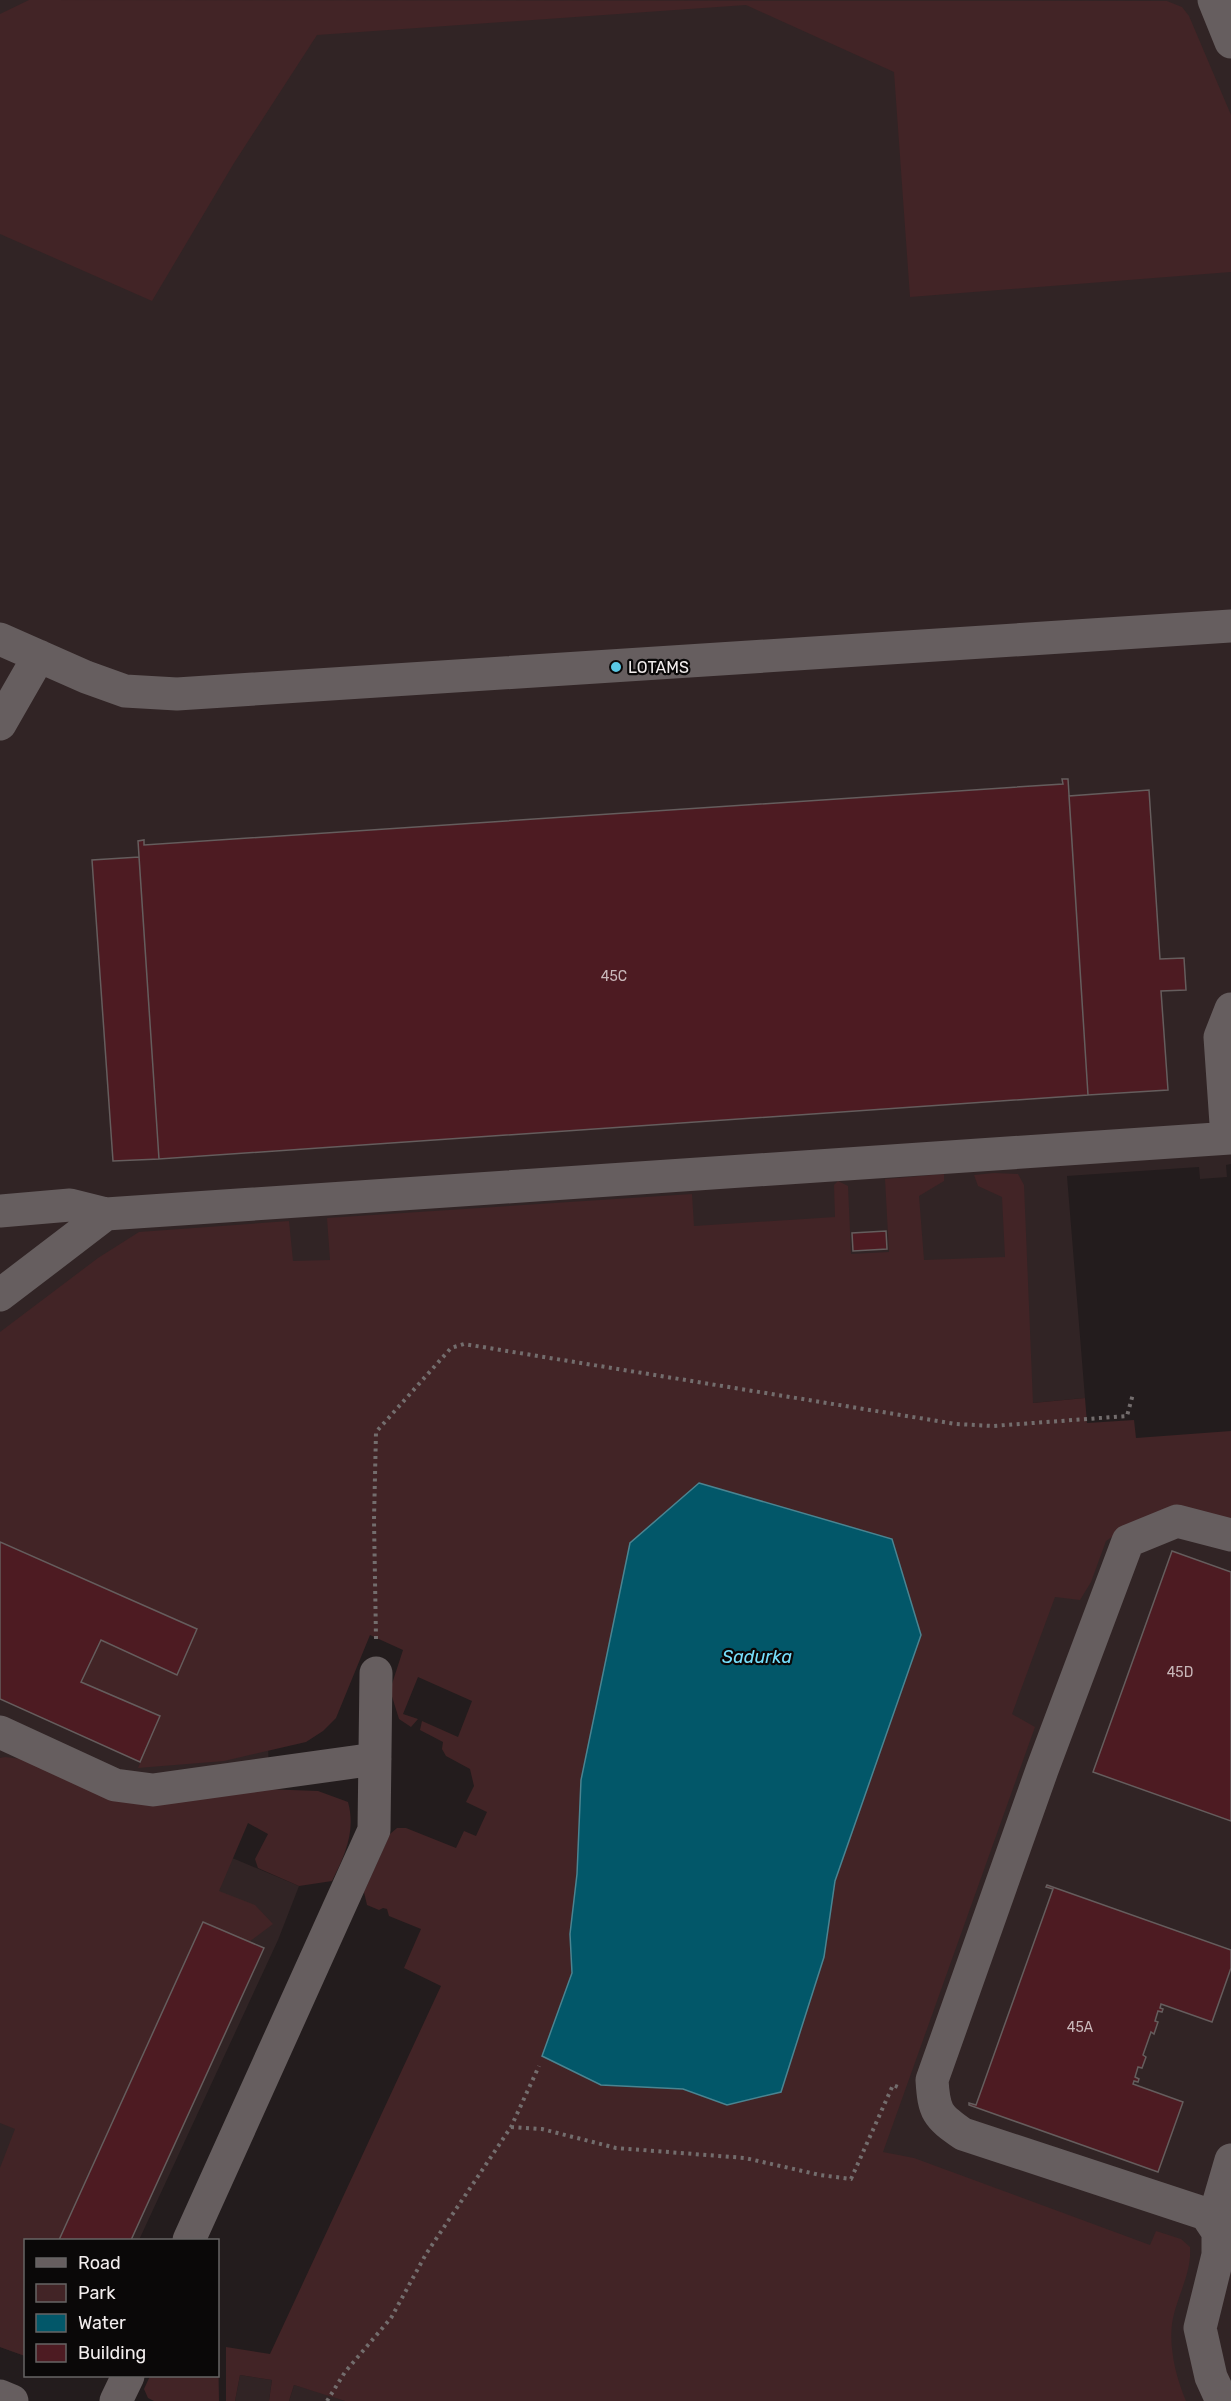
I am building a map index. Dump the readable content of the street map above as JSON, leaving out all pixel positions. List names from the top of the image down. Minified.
{"water":["Sadurka"],"places":["LOTAMS"],"house_numbers":["45C","45D","45A"],"legend":["Road","Park","Water","Building"]}
